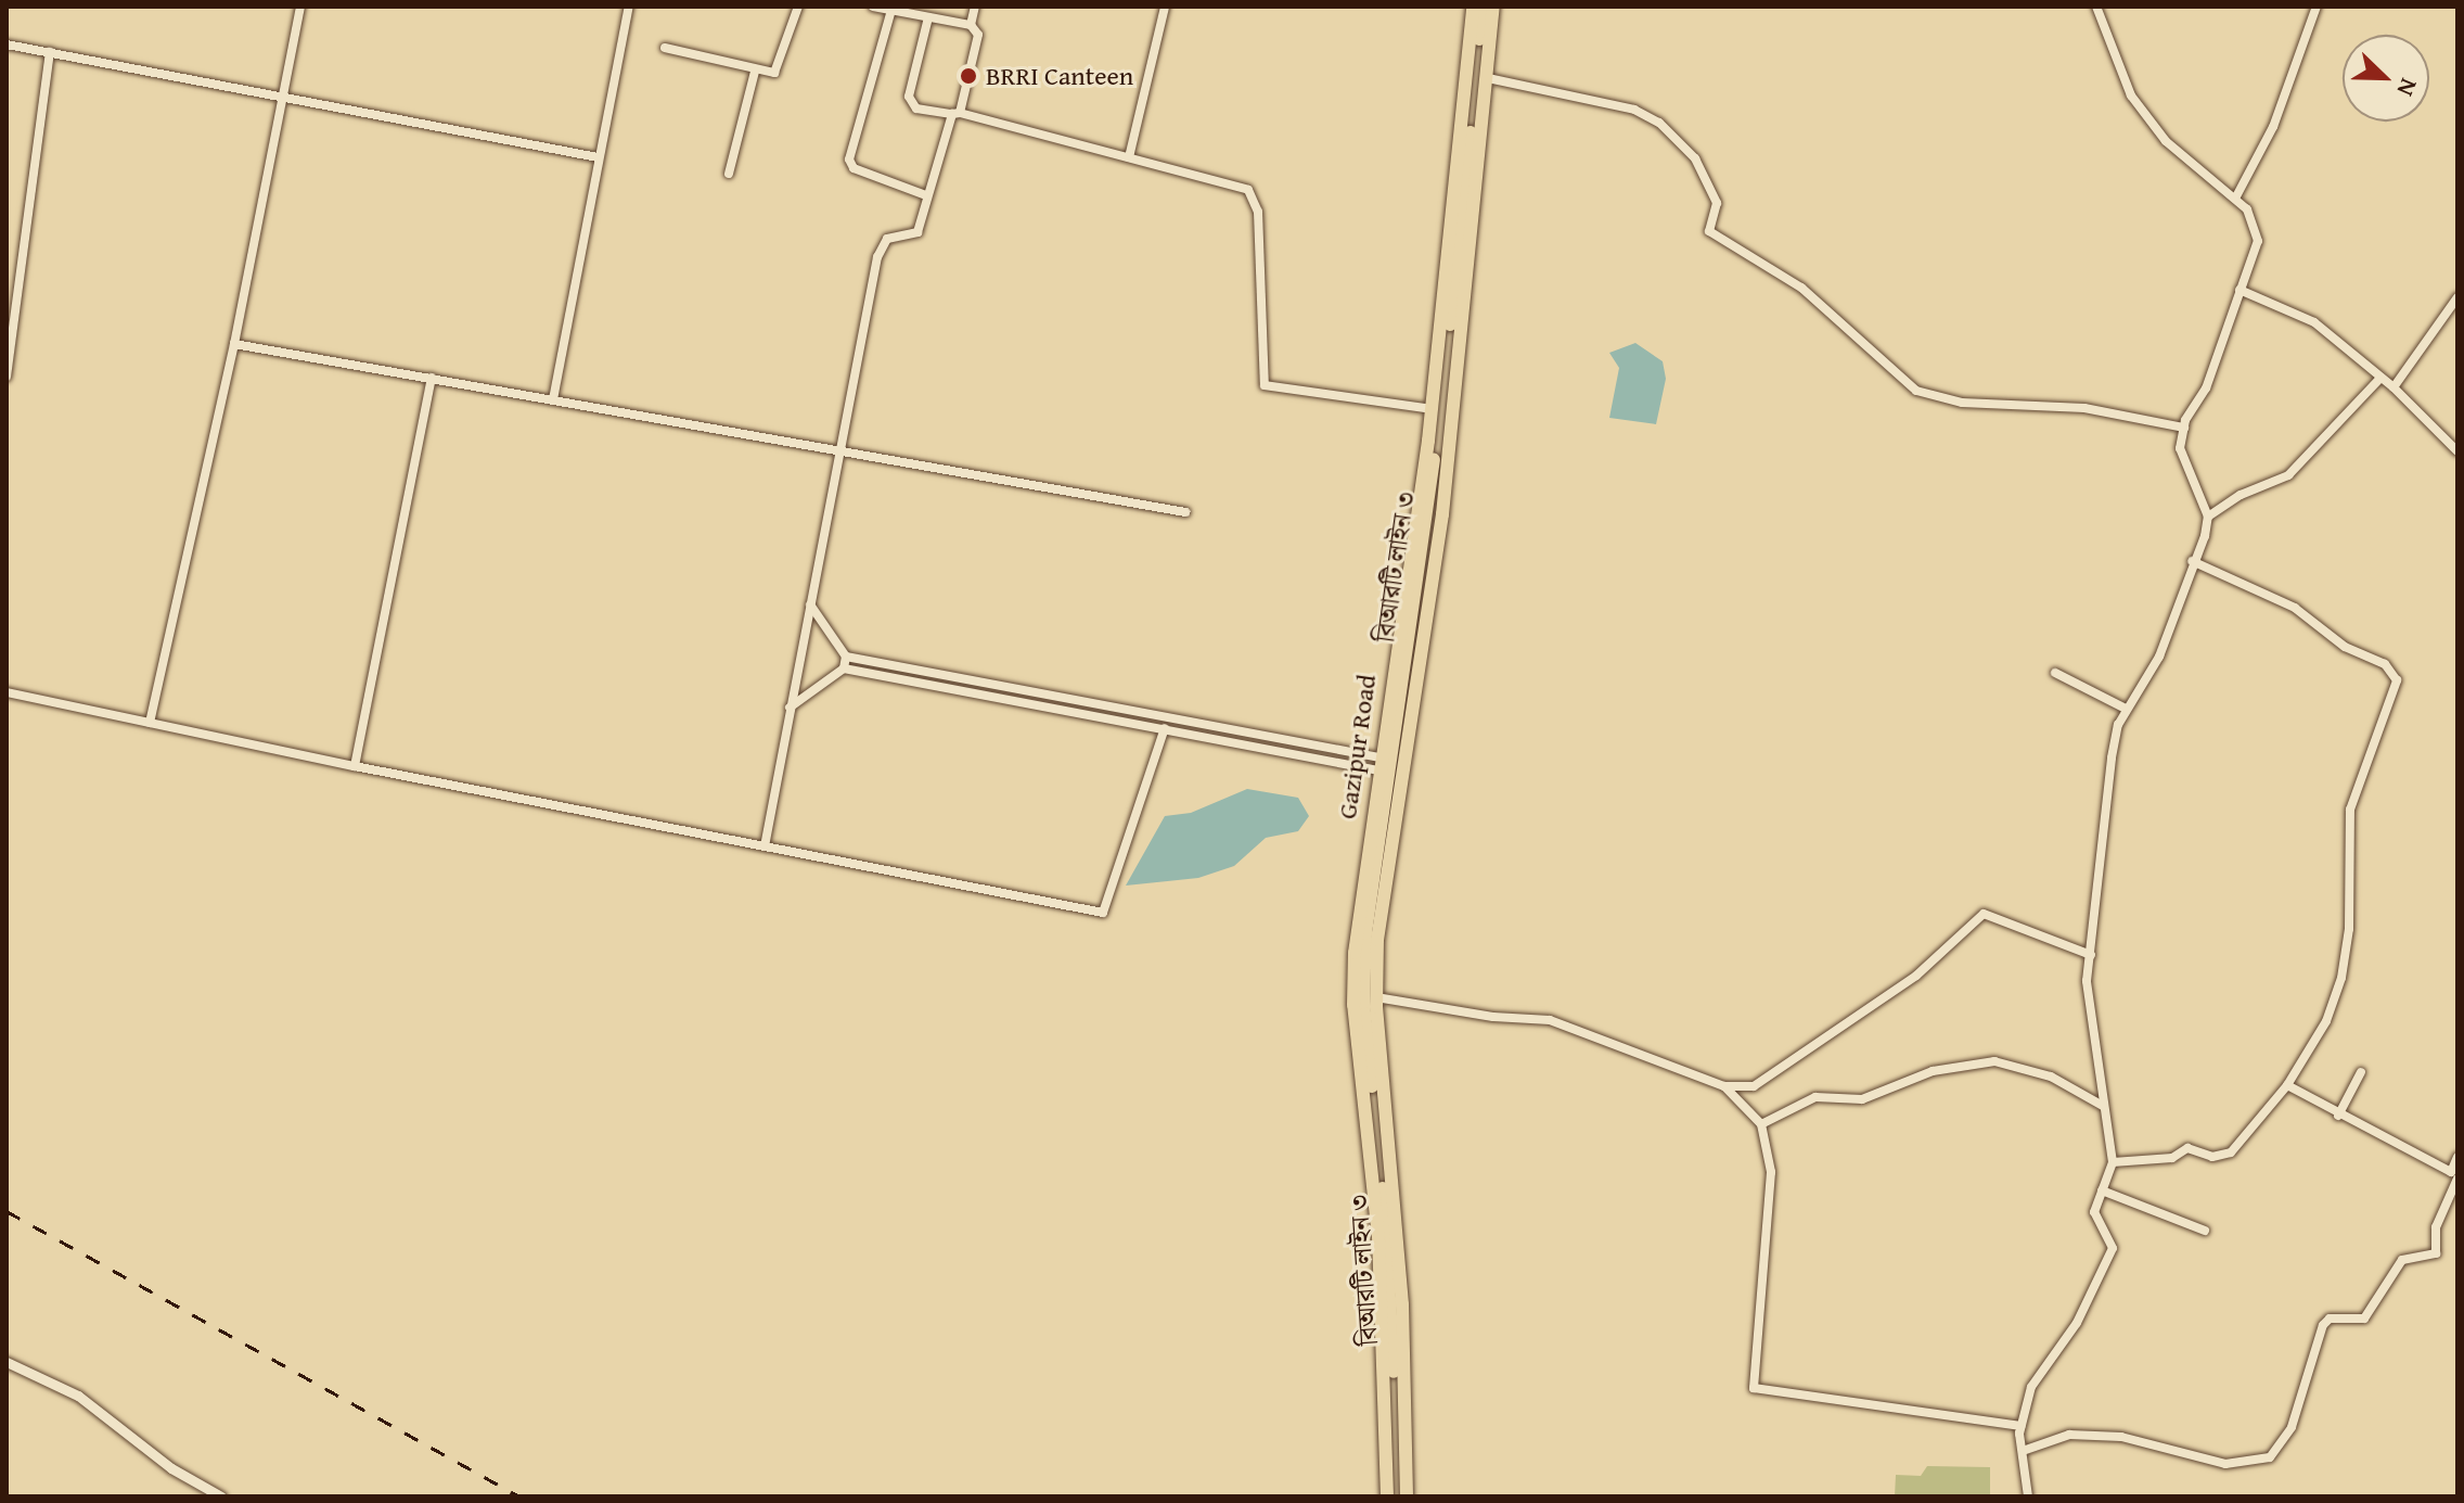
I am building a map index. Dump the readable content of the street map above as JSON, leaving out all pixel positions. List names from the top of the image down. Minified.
{"streets":{"main road":["বিআরটি লাইন ৩","Gazipur Road"]},"places":["BRRI Canteen"],"north":"bottom right"}
